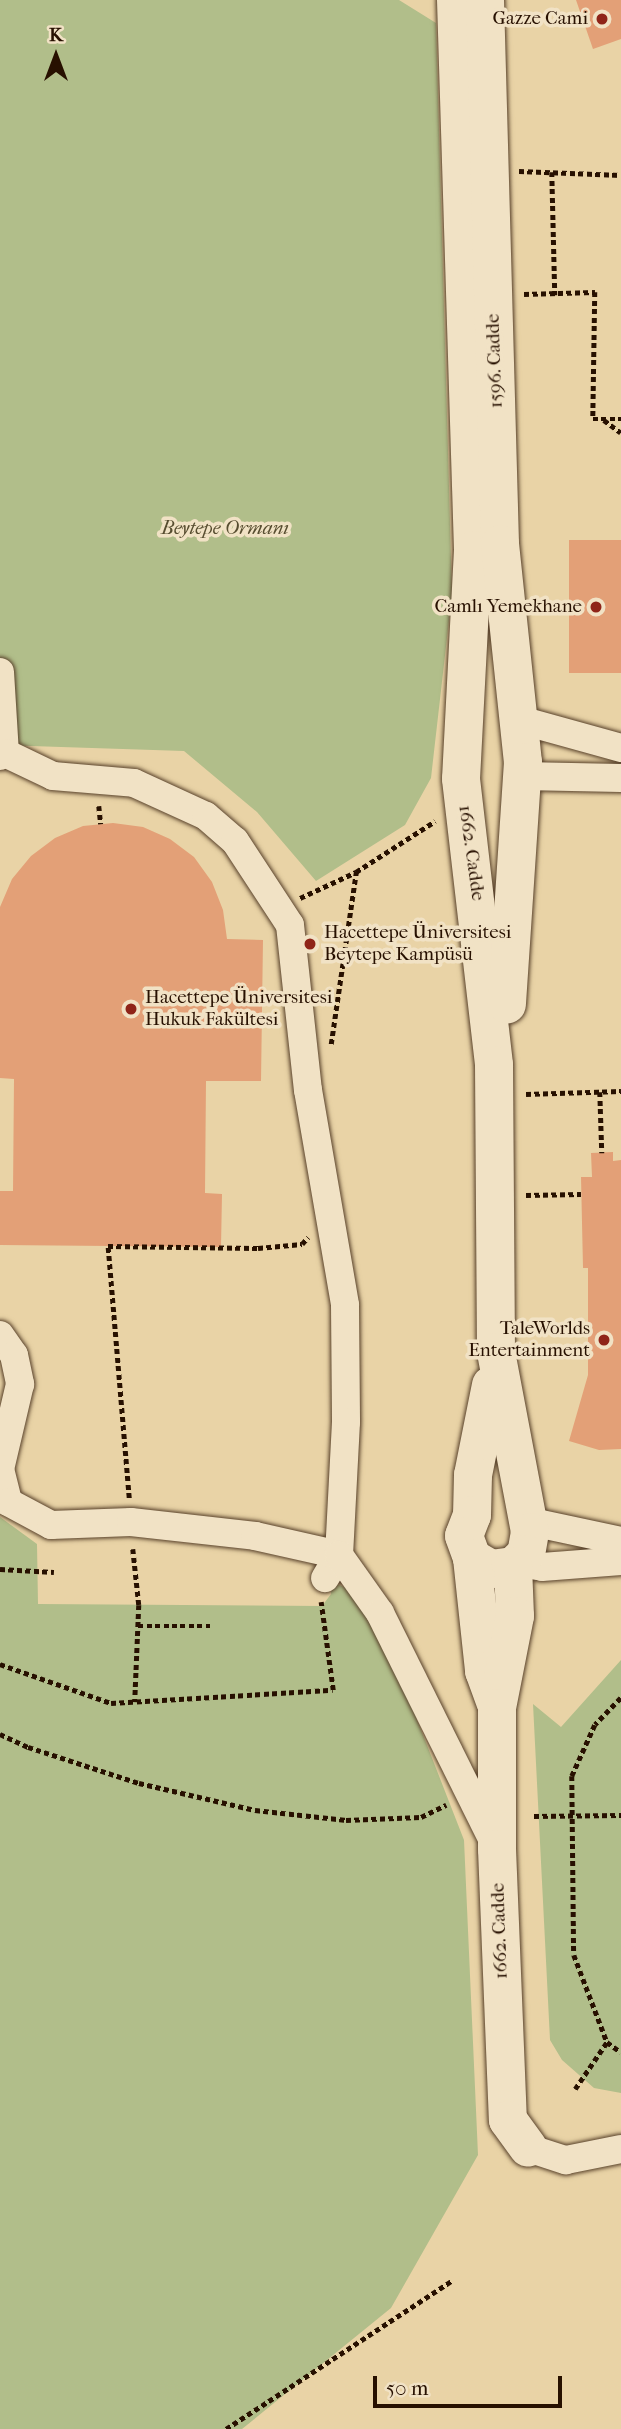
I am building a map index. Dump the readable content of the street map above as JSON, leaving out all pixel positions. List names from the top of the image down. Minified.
{"streets":{"street":["1596. Cadde","1662. Cadde"]},"crossings":[["1596. Cadde","1662. Cadde"]],"parks":["Beytepe Ormanı"],"places":["Gazze Cami","Camlı Yemekhane","Hacettepe Üniversitesi Beytepe Kampüsü","Hacettepe Üniversitesi Hukuk Fakültesi","TaleWorlds Entertainment"],"scale_bar":"50 m","north":"top"}
